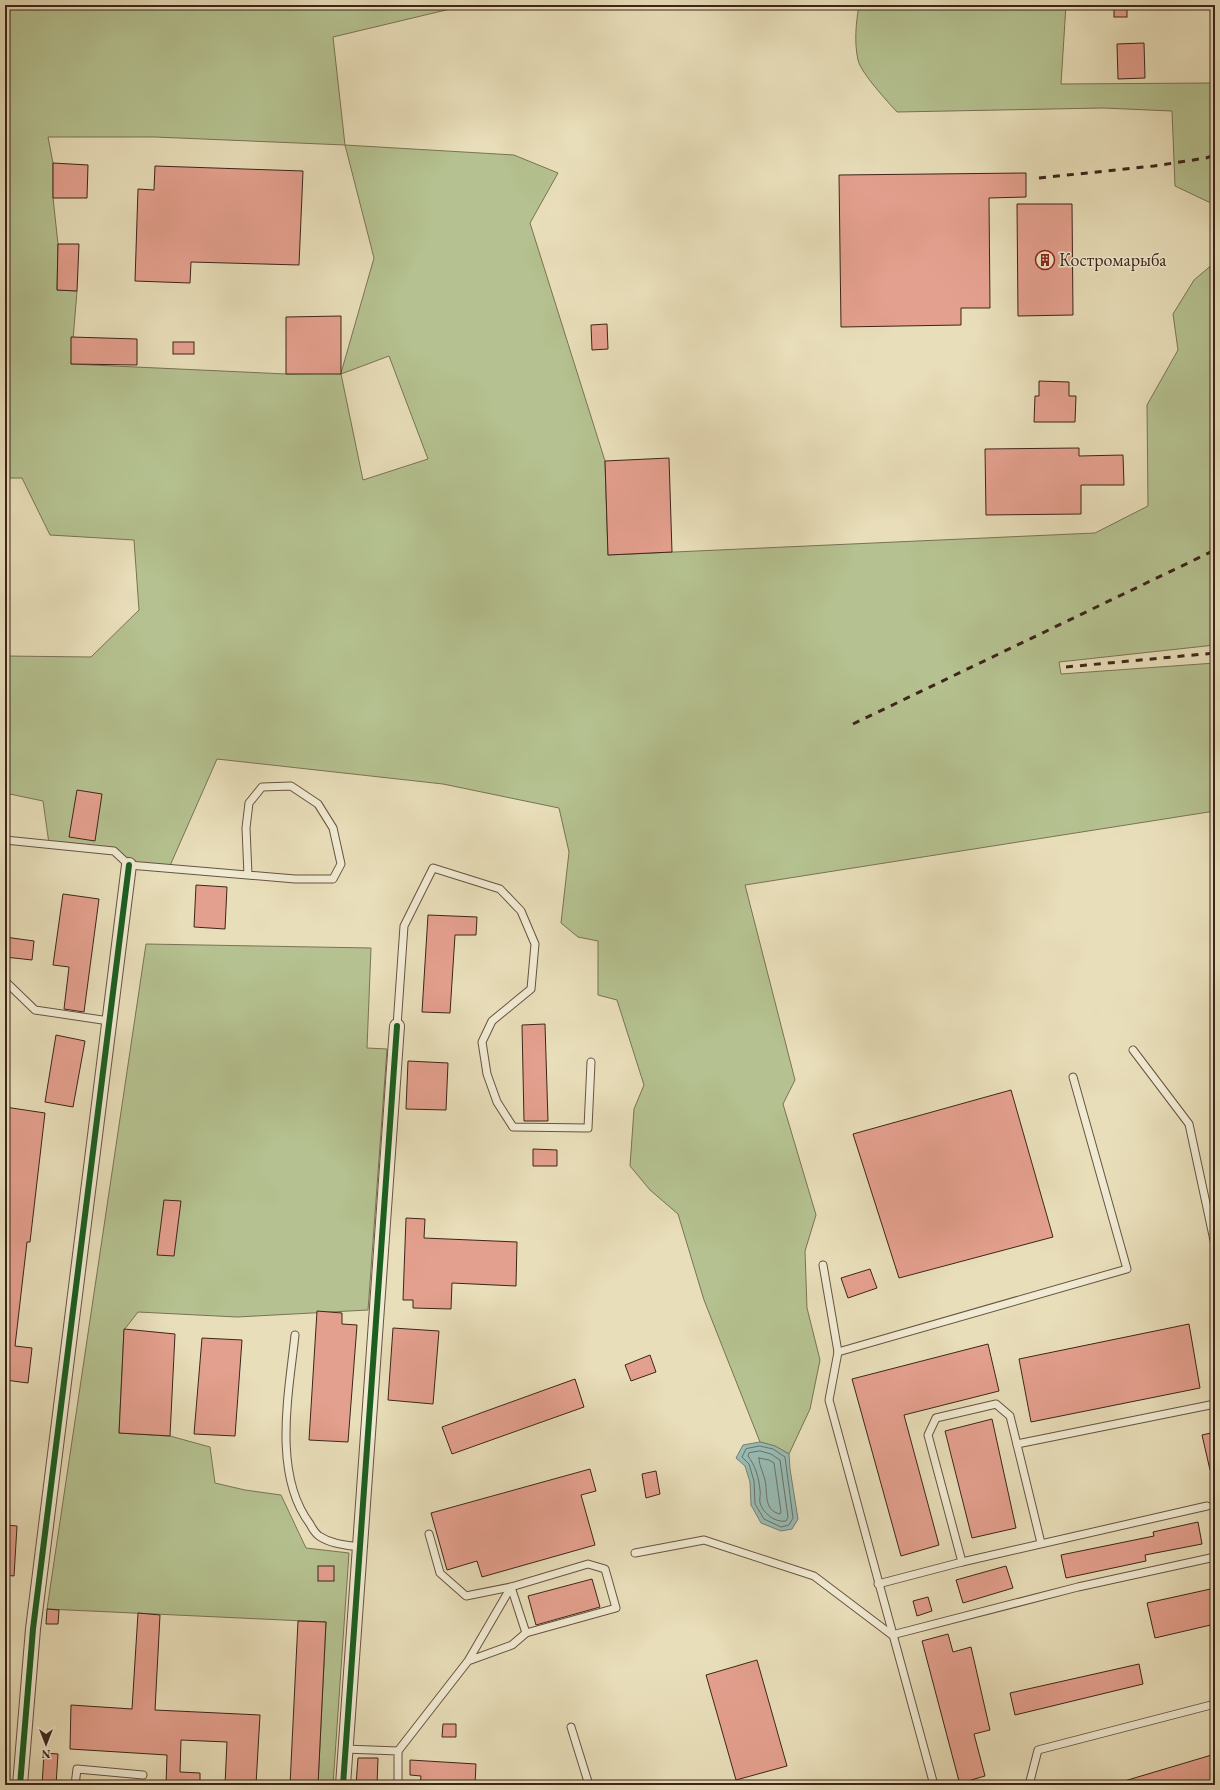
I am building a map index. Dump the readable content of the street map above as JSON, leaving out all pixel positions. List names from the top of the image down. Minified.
{"places":{"building":["Костромарыба"]},"north":"bottom"}
